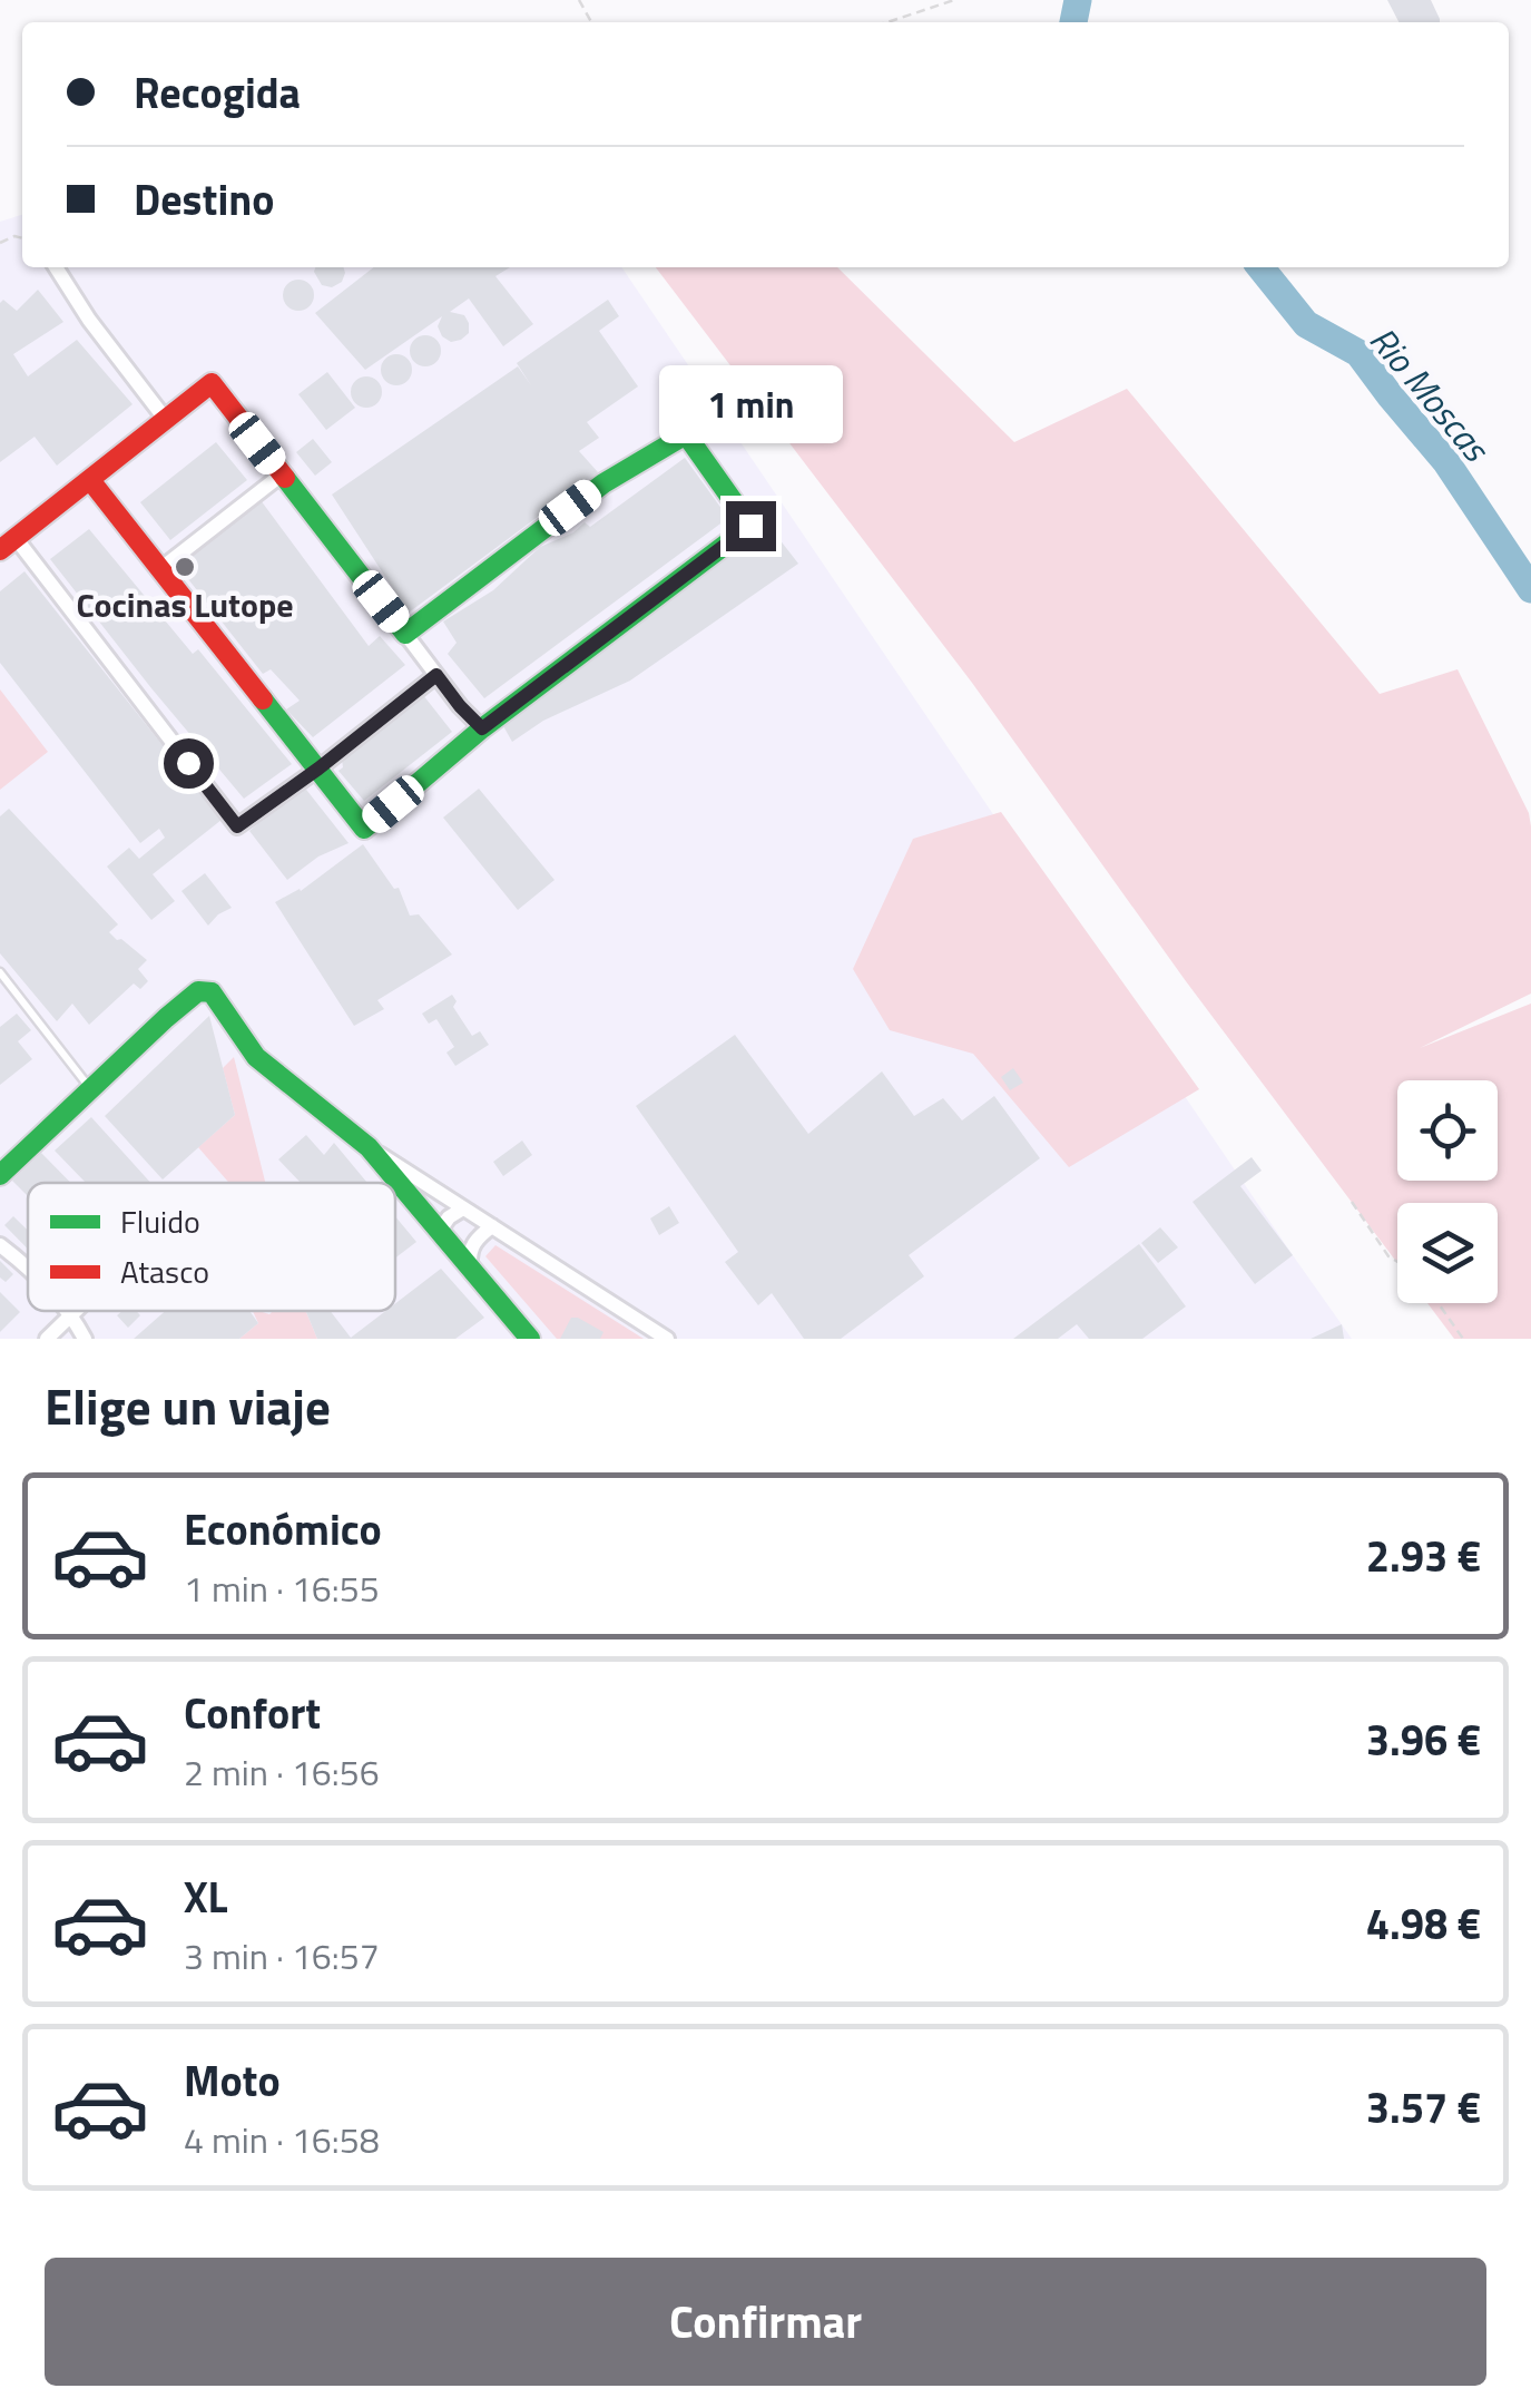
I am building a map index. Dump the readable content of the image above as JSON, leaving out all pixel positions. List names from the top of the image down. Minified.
{"water":["Rio Moscas"],"places":["Cocinas Lutope"],"legend":["Fluido","Atasco"],"page":{"banner":["Recogida","Destino"],"bubble":"1 min","heading":"Elige un viaje","list":[{"name":"Económico","note":"1 min · 16:55","value":"2.93 €"},{"name":"Confort","note":"2 min · 16:56","value":"3.96 €"},{"name":"XL","note":"3 min · 16:57","value":"4.98 €"},{"name":"Moto","note":"4 min · 16:58","value":"3.57 €"}],"buttons":"Confirmar"}}
